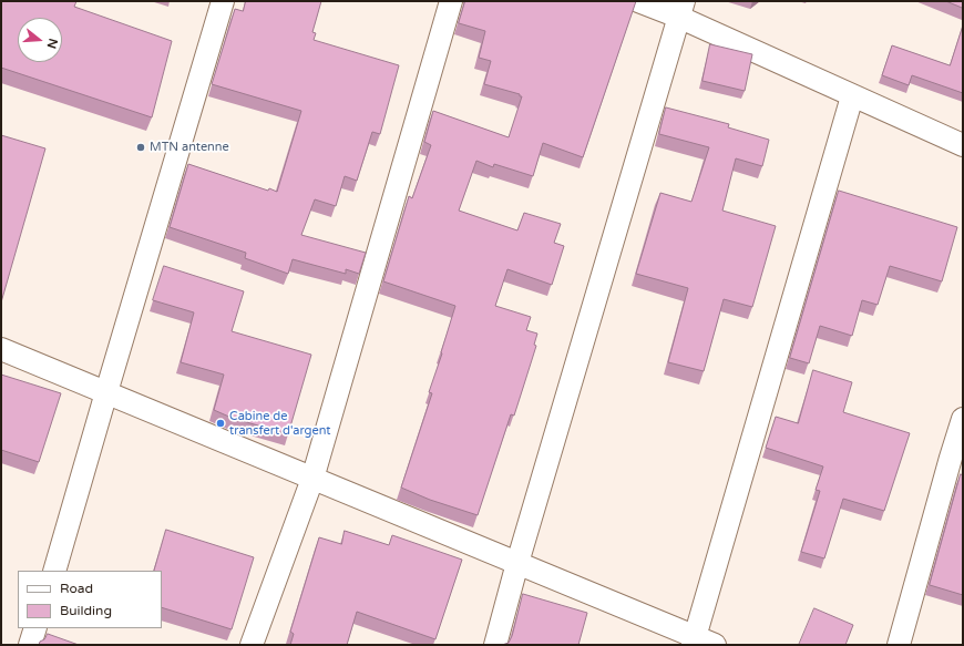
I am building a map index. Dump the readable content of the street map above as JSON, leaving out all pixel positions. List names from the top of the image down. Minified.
{"places":["MTN antenne","Cabine de transfert d'argent"],"legend":["Road","Building"],"north":"right"}
